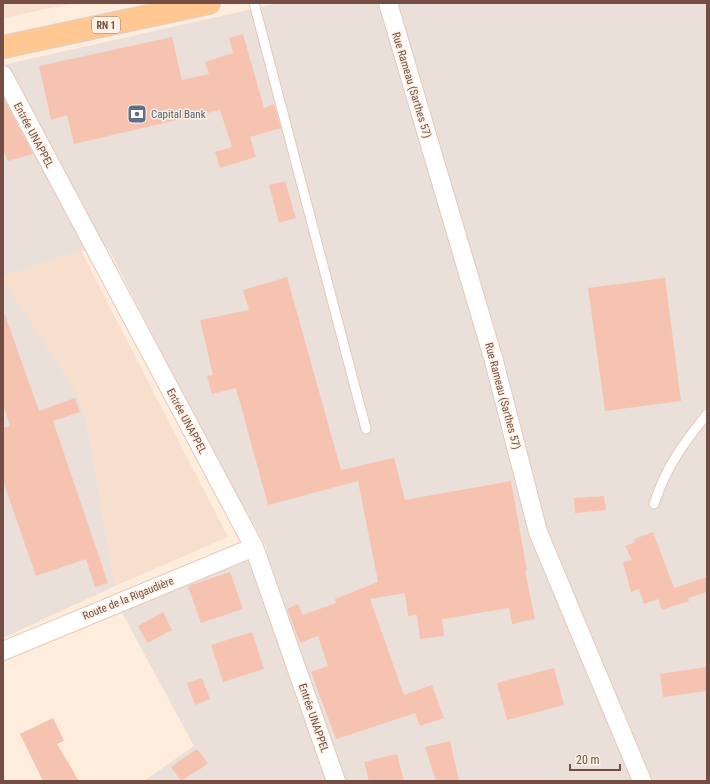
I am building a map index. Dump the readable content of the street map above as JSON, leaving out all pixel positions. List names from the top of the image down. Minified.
{"streets":{"main road":["RN 1"],"street":["Rue Rameau (Sarthes 57)","Entrée UNAPPEL","Route de la Rigaudière"]},"crossings":[["Entrée UNAPPEL","Route de la Rigaudière"]],"places":{"bank":["Capital Bank"]},"scale_bar":"20 m"}
